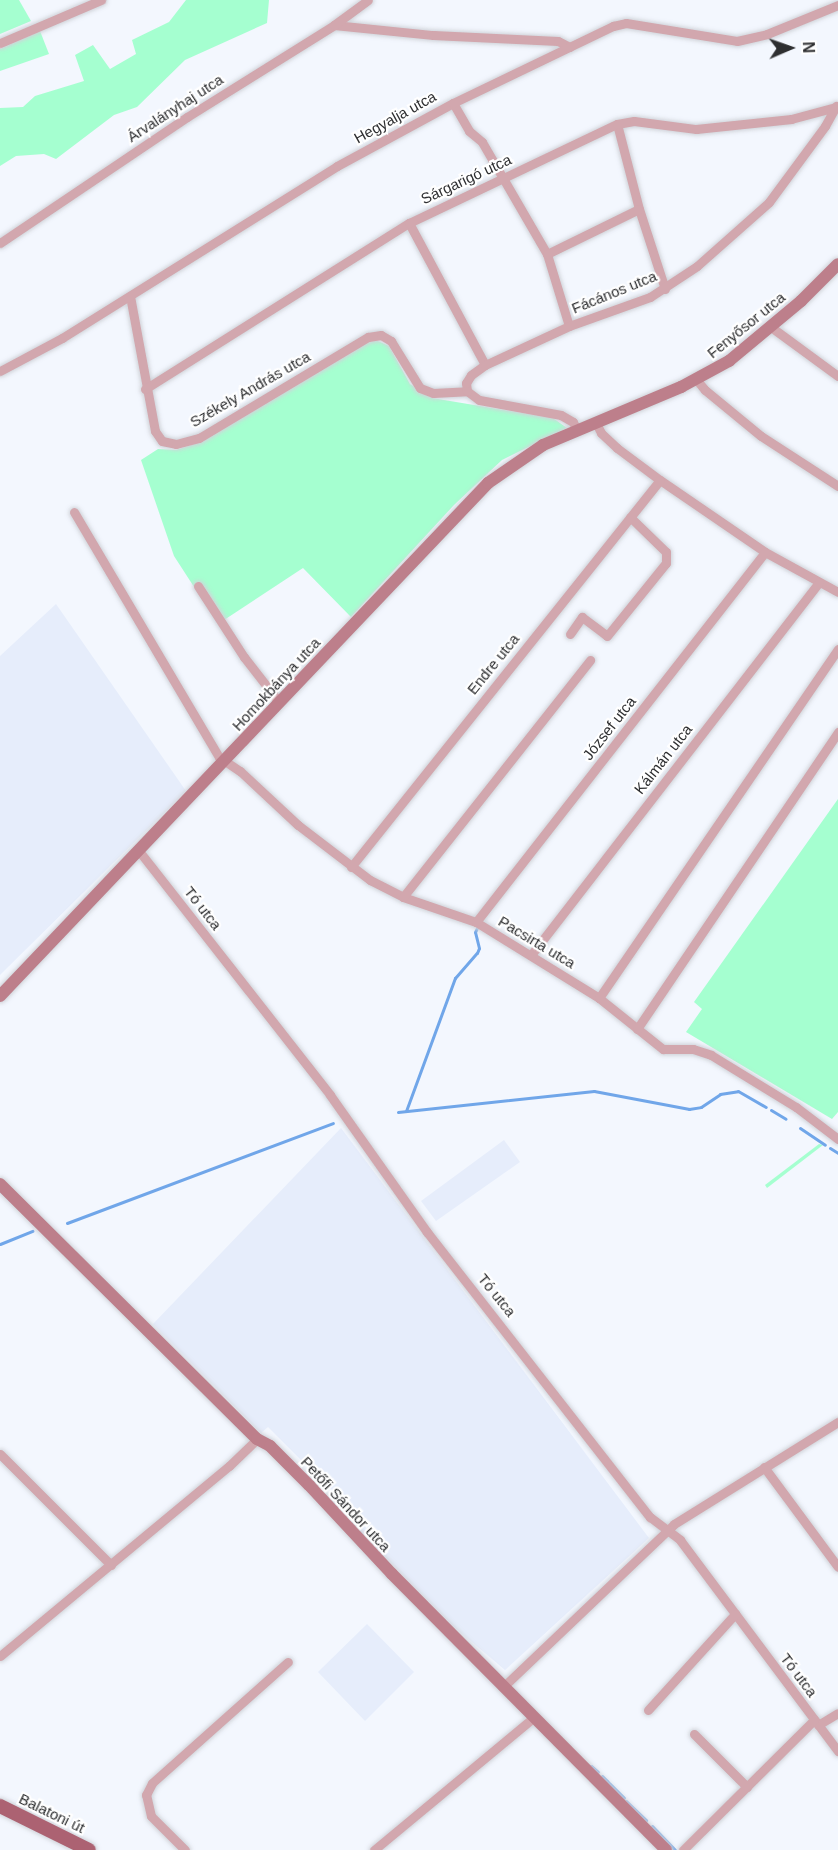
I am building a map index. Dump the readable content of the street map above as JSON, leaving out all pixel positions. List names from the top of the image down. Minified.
{"streets":{"main road":["Balatoni út"],"street":["Árvalányhaj utca","Hegyalja utca","Sárgarigó utca","Fácános utca","Fenyősor utca","Székely András utca","Endre utca","Homokbánya utca","József utca","Kálmán utca","Tó utca","Pacsirta utca","Petőfi Sándor utca"]},"crossings":[["Hegyalja utca","Székely András utca"],["Sárgarigó utca","Fácános utca"],["Sárgarigó utca","Székely András utca"],["Fácános utca","Székely András utca"],["Fenyősor utca","Homokbánya utca"],["Endre utca","Pacsirta utca"],["Homokbánya utca","Tó utca"],["Homokbánya utca","Pacsirta utca"],["József utca","Pacsirta utca"],["Kálmán utca","Pacsirta utca"]],"north":"right"}
